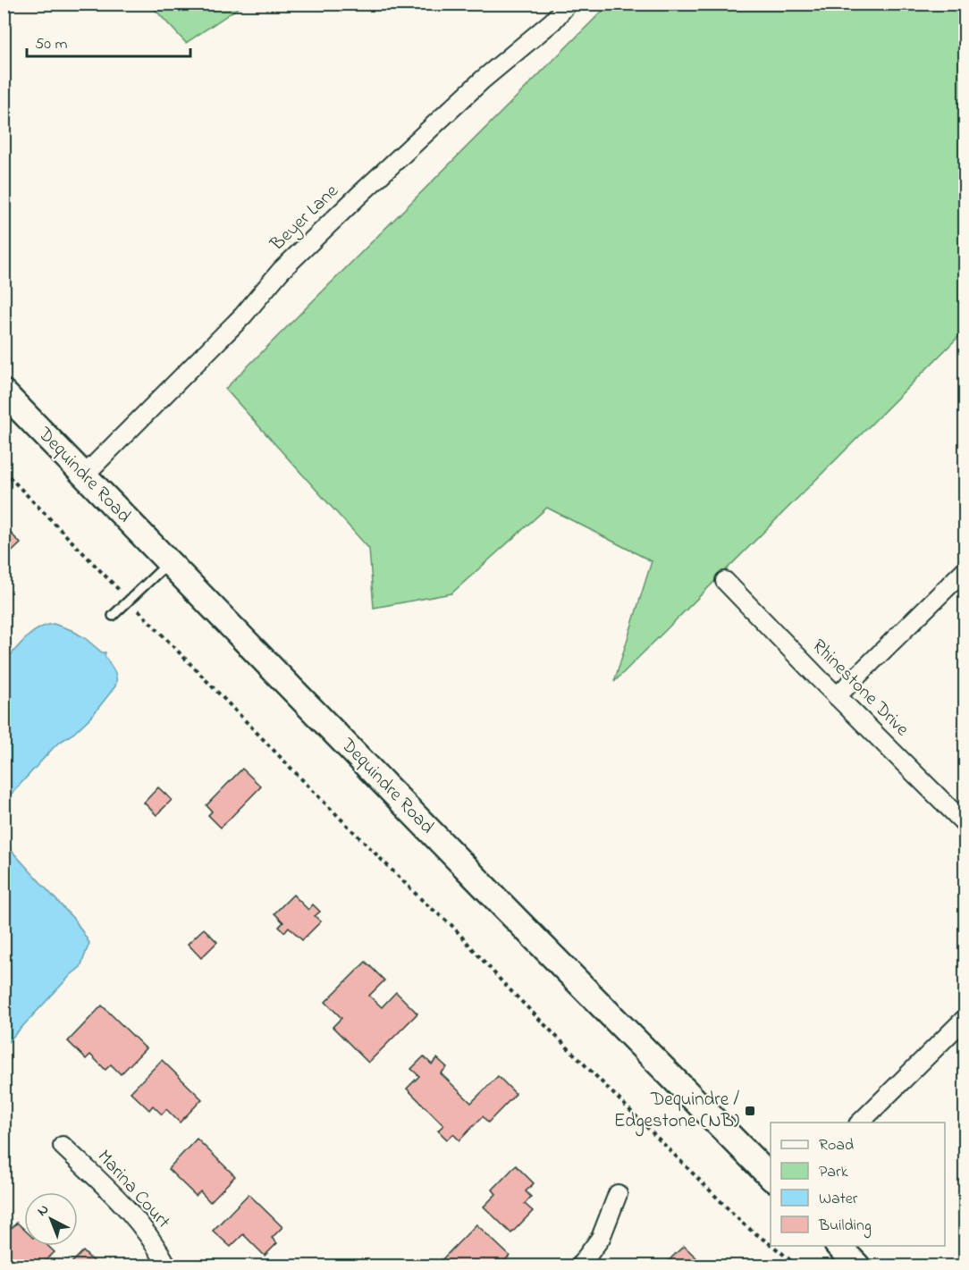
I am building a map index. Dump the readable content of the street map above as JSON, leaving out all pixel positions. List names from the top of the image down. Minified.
{"streets":{"main road":["Dequindre Road"],"street":["Beyer Lane","Rhinestone Drive","Marina Court"]},"crossings":[["Beyer Lane","Dequindre Road"]],"places":{"transit":["Dequindre / Edgestone (NB)"]},"legend":["Road","Park","Water","Building"],"scale_bar":"50 m","north":"top left"}
